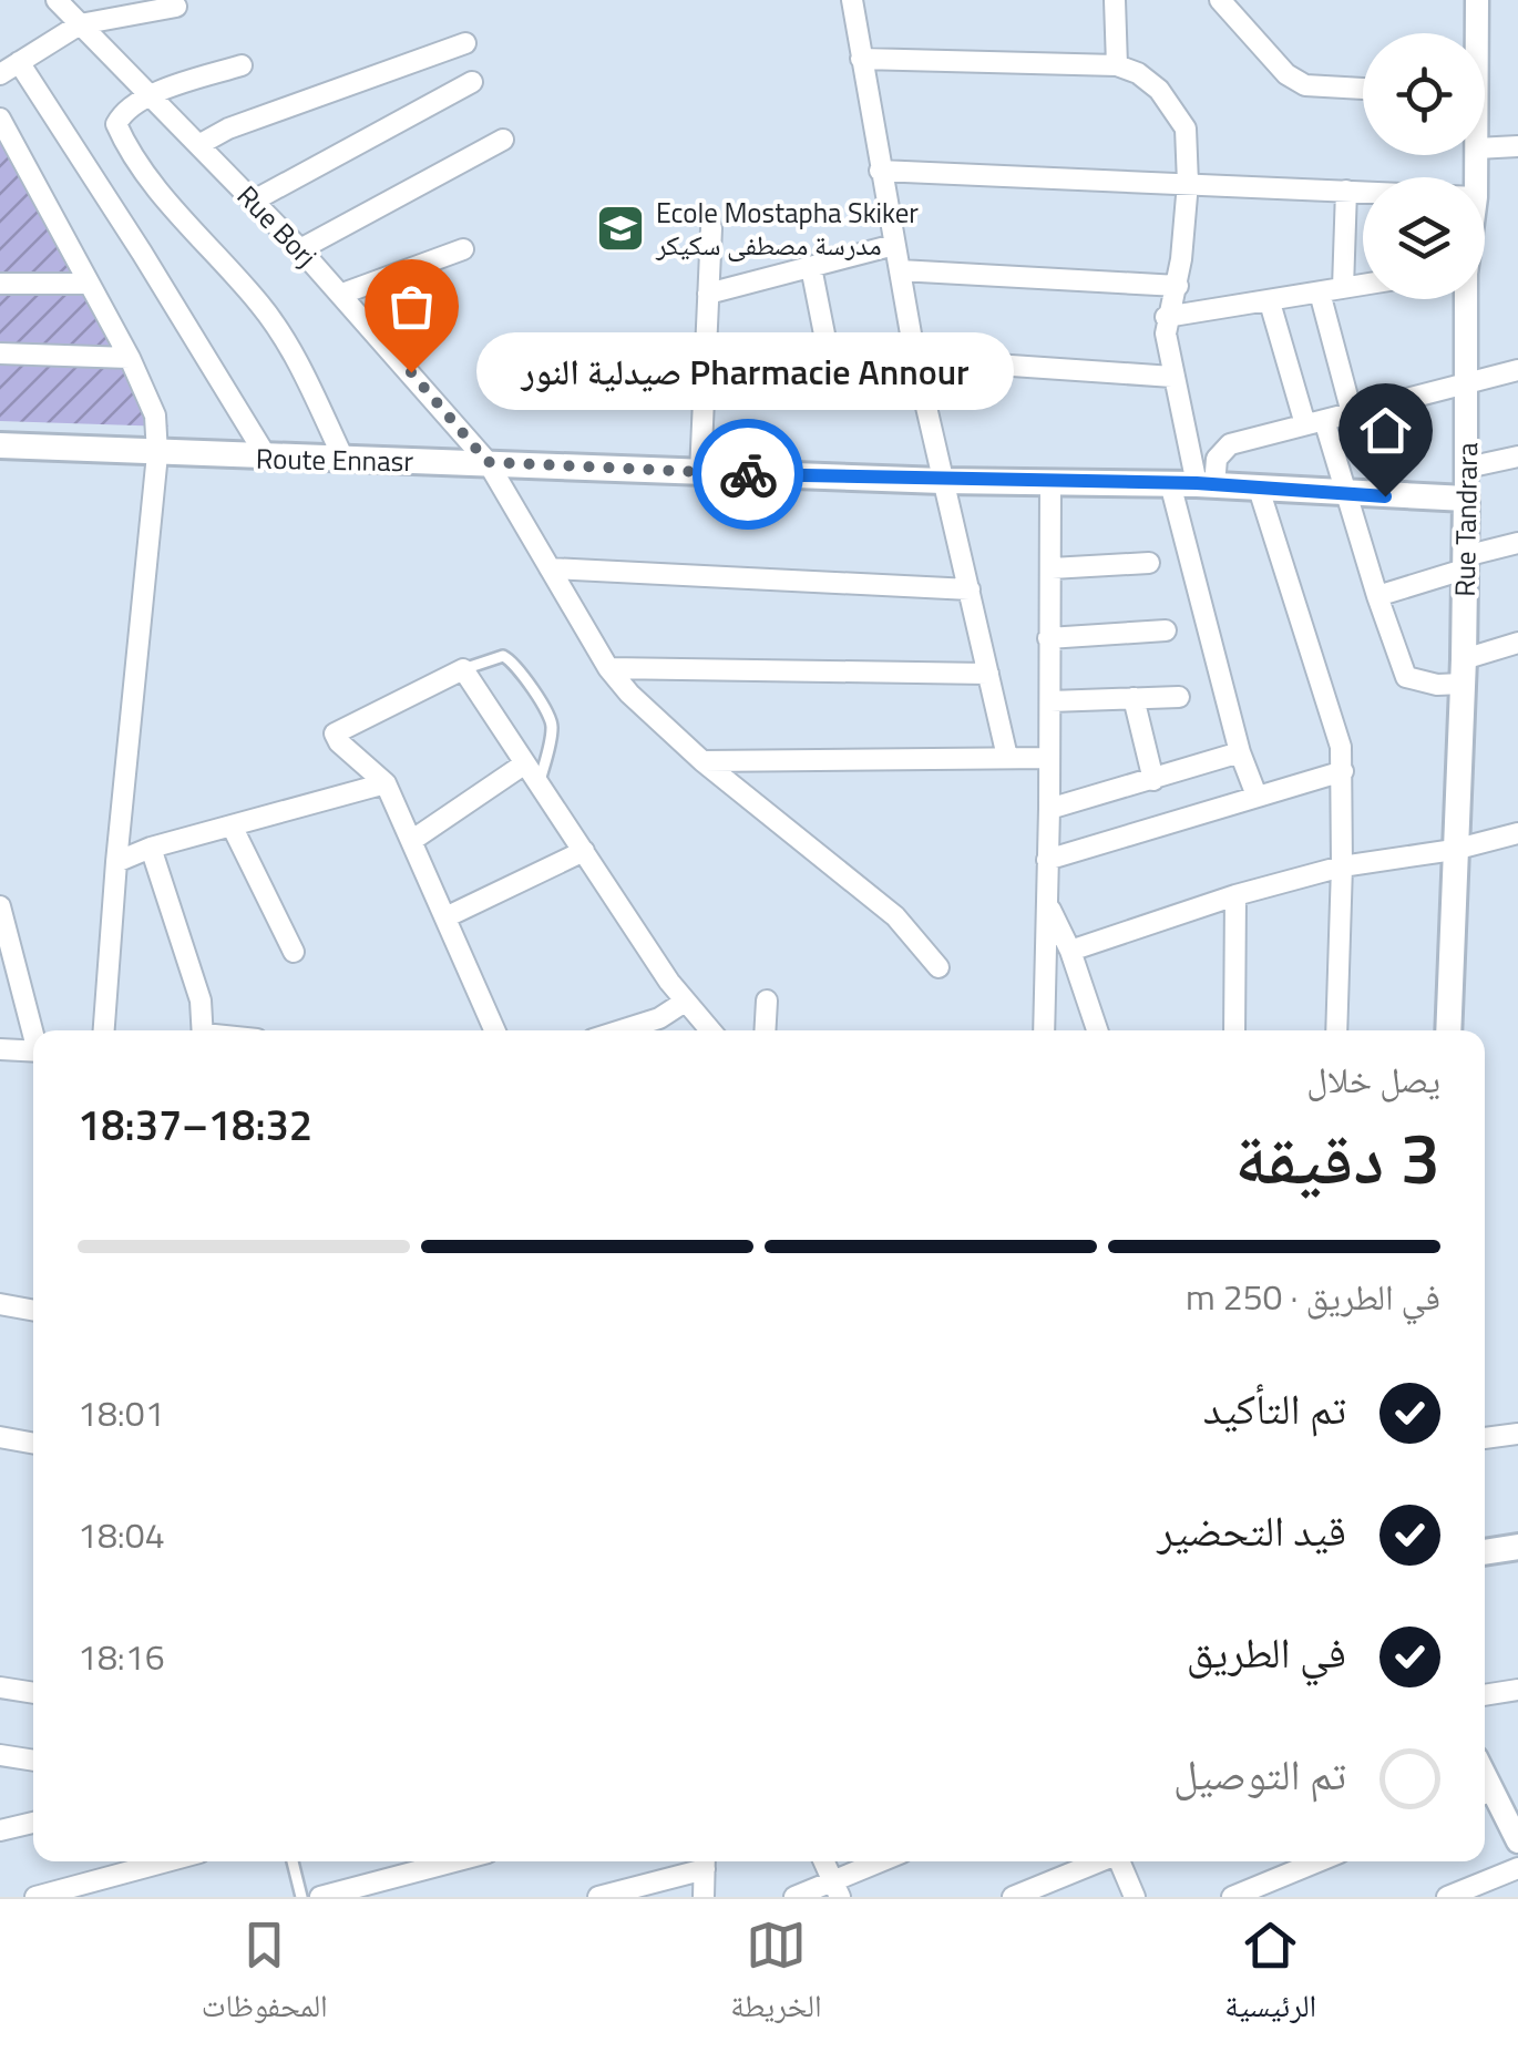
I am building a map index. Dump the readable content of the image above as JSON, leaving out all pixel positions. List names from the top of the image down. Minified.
{"streets":{"main road":["Route Ennasr","Rue Tandrara"],"street":["Rue Borj"]},"crossings":[["Rue Borj","Route Ennasr"],["Route Ennasr","Rue Tandrara"]],"places":{"school or university":["Ecole Mostapha Skiker مدرسة مصطفى سكيكر"],"other":["Pharmacie Annour صيدلية النور"]},"page":{"bubble":"Pharmacie Annour صيدلية النور","heading":["3 دقيقة","يصل خلال","18:32–18:37"],"bar":"في الطريق · 250 m","list":[["تم التأكيد","18:01"],["قيد التحضير","18:04"],["في الطريق","18:16"],"تم التوصيل"],"tabs":["الرئيسية","الخريطة","المحفوظات"]}}
